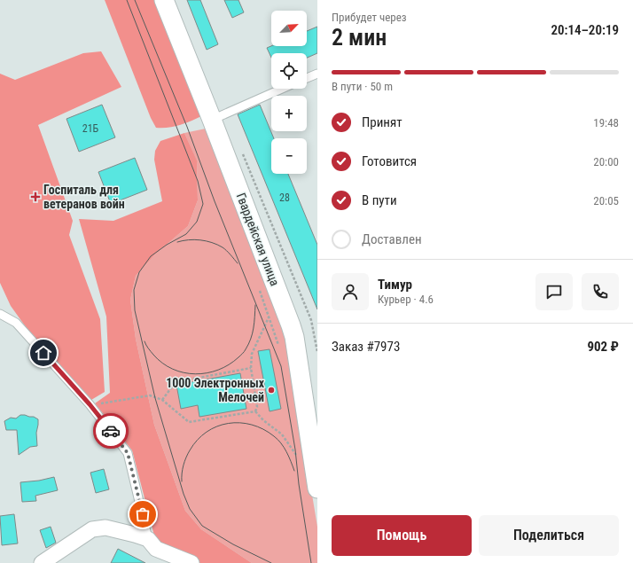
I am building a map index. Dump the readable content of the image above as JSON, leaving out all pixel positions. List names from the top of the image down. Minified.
{"streets":{"street":["Гвардейская улица"]},"places":{"health":["Госпиталь для ветеранов войн"],"other":["1000 Электронных Мелочей"]},"house_numbers":["21Б","28"],"north":"top right","page":{"heading":["2 мин","Прибудет через","20:14–20:19"],"panel":["Тимур","Курьер · 4.6","Заказ #7973","902 ₽"],"map_buttons":["+","−"],"bar":"В пути · 50 m","list":[["Принят","19:48"],["Готовится","20:00"],["В пути","20:05"],"Доставлен"],"buttons":["Помощь","Поделиться"]}}
